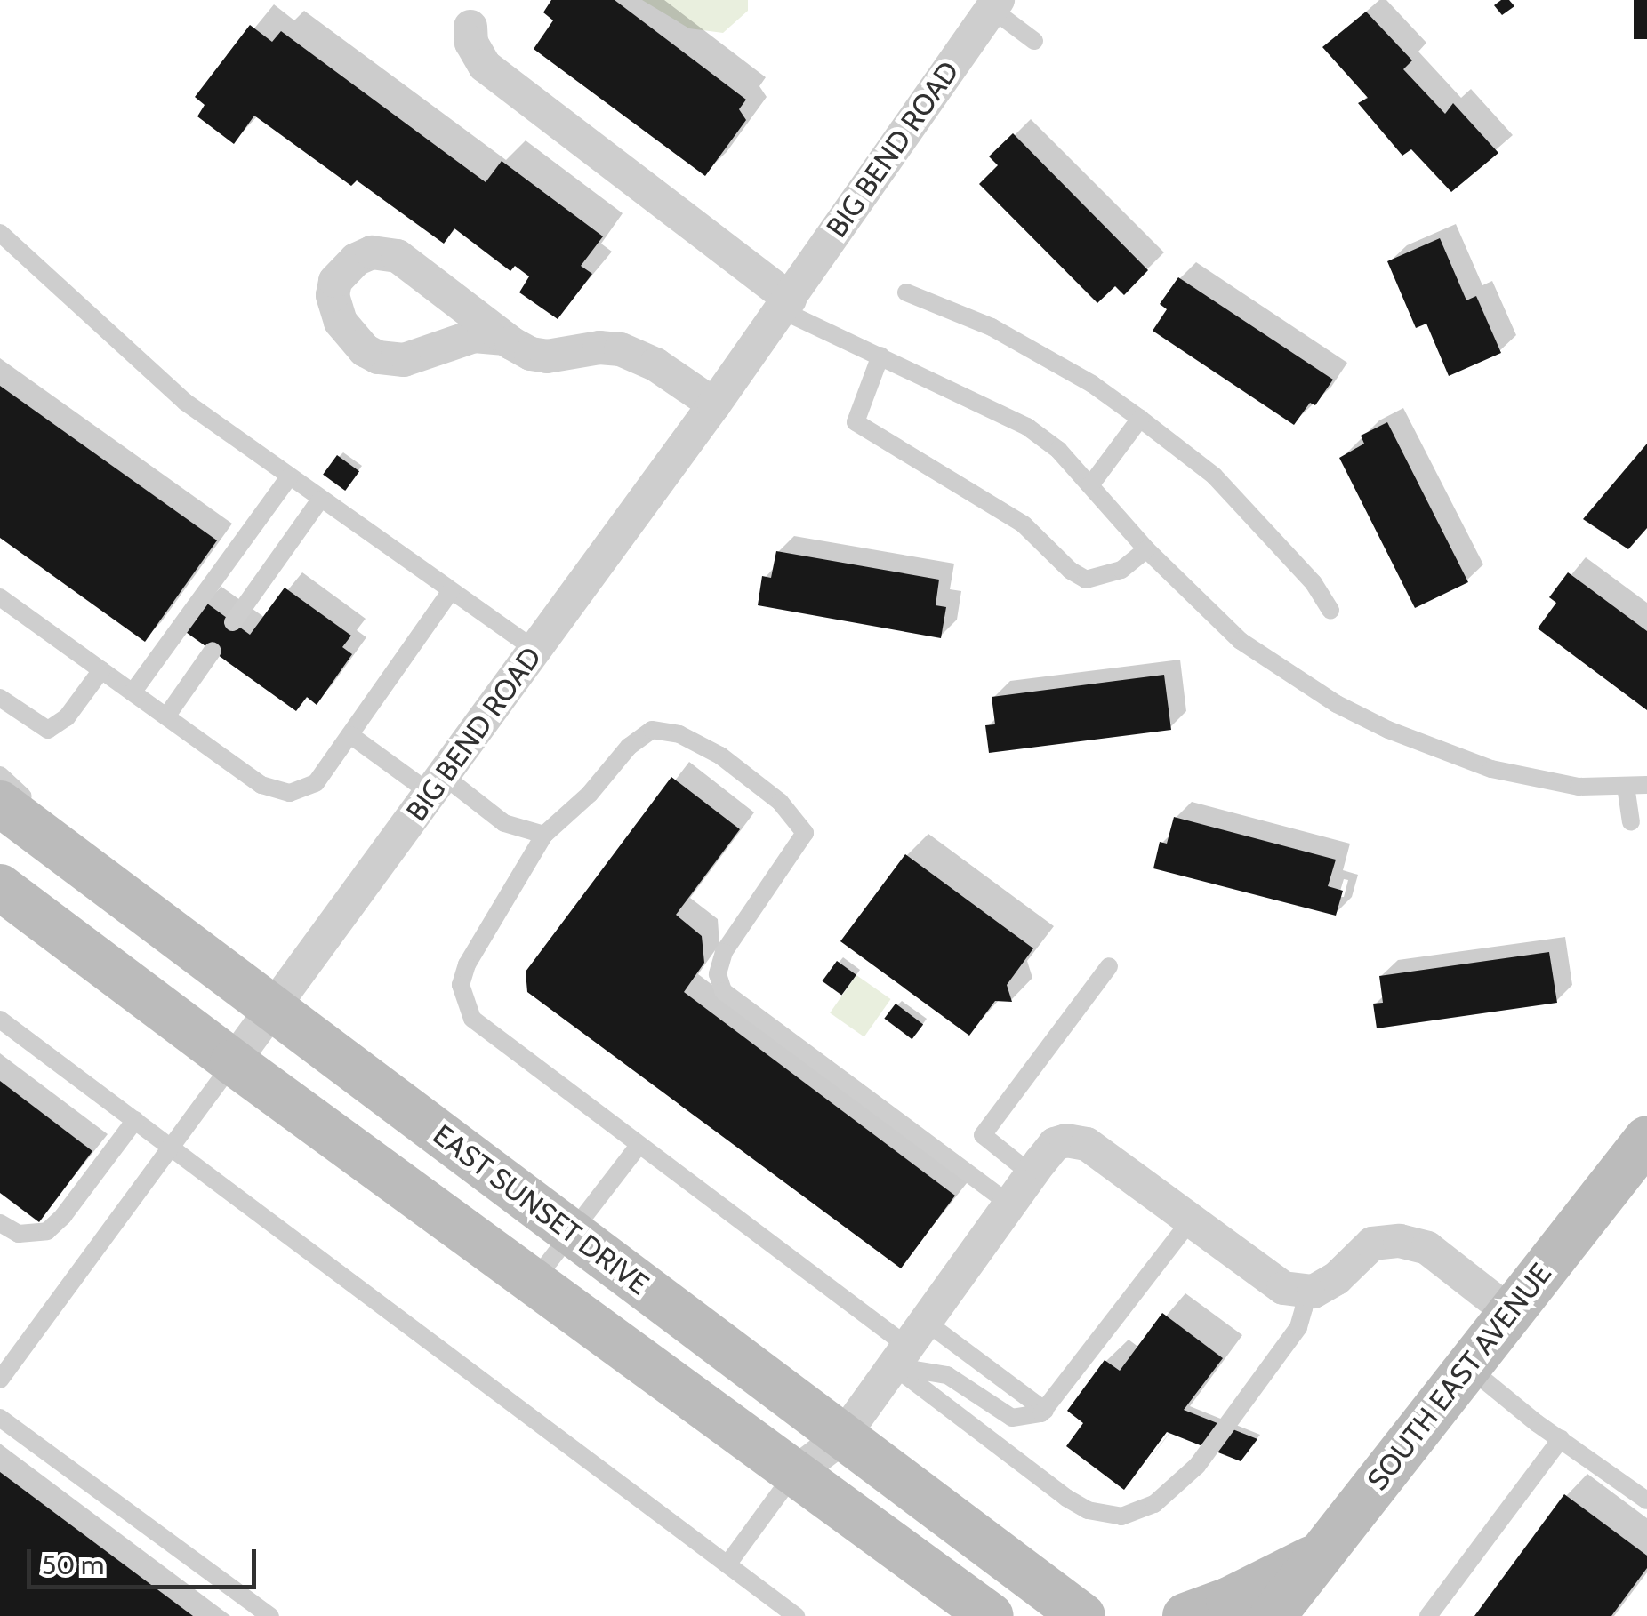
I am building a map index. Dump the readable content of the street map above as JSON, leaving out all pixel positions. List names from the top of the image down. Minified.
{"streets":{"main road":["EAST SUNSET DRIVE","SOUTH EAST AVENUE"],"street":["BIG BEND ROAD"]},"crossings":[["BIG BEND ROAD","EAST SUNSET DRIVE"]],"scale_bar":"50 m"}
